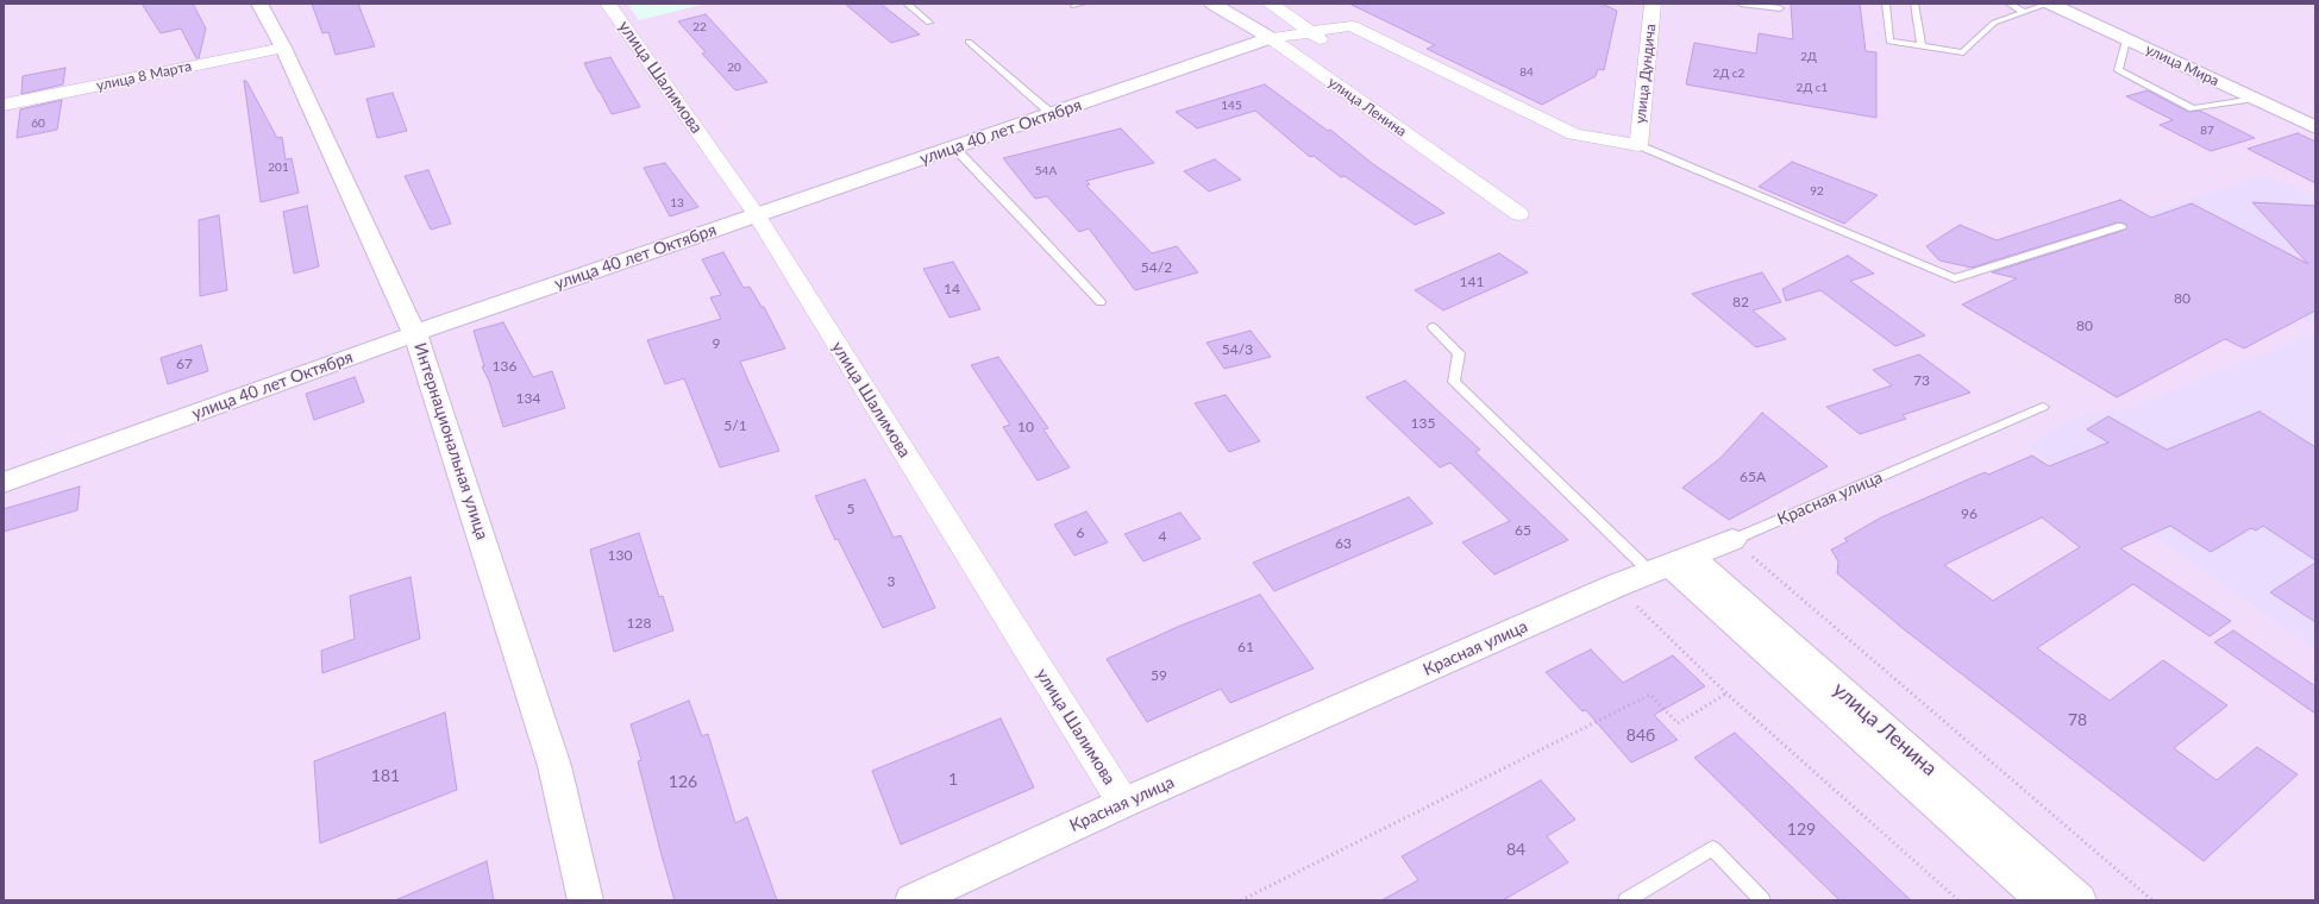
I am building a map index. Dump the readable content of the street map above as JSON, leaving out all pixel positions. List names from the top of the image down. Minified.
{"streets":{"street":["улица Мира","улица Дундича","улица 8 Марта","улица Шалимова","улица Ленина","улица 40 лет Октября","Интернациональная улица","Красная улица"]},"crossings":[["улица 8 Марта","Интернациональная улица"],["улица Шалимова","улица 40 лет Октября"],["улица Шалимова","Красная улица"],["улица Ленина","улица 40 лет Октября"],["улица Ленина","Красная улица"],["улица 40 лет Октября","Интернациональная улица"]],"house_numbers":["22","2Д","20","84","2Д с2","2Д с1","145","60","87","201","54А","92","13","54/2","141","14","80","82","80","9","54/3","67","136","73","134","135","5/1","10","65А","5","96","65","6","4","63","130","3","128","61","59","78","84б","181","1","126","129","84"]}
